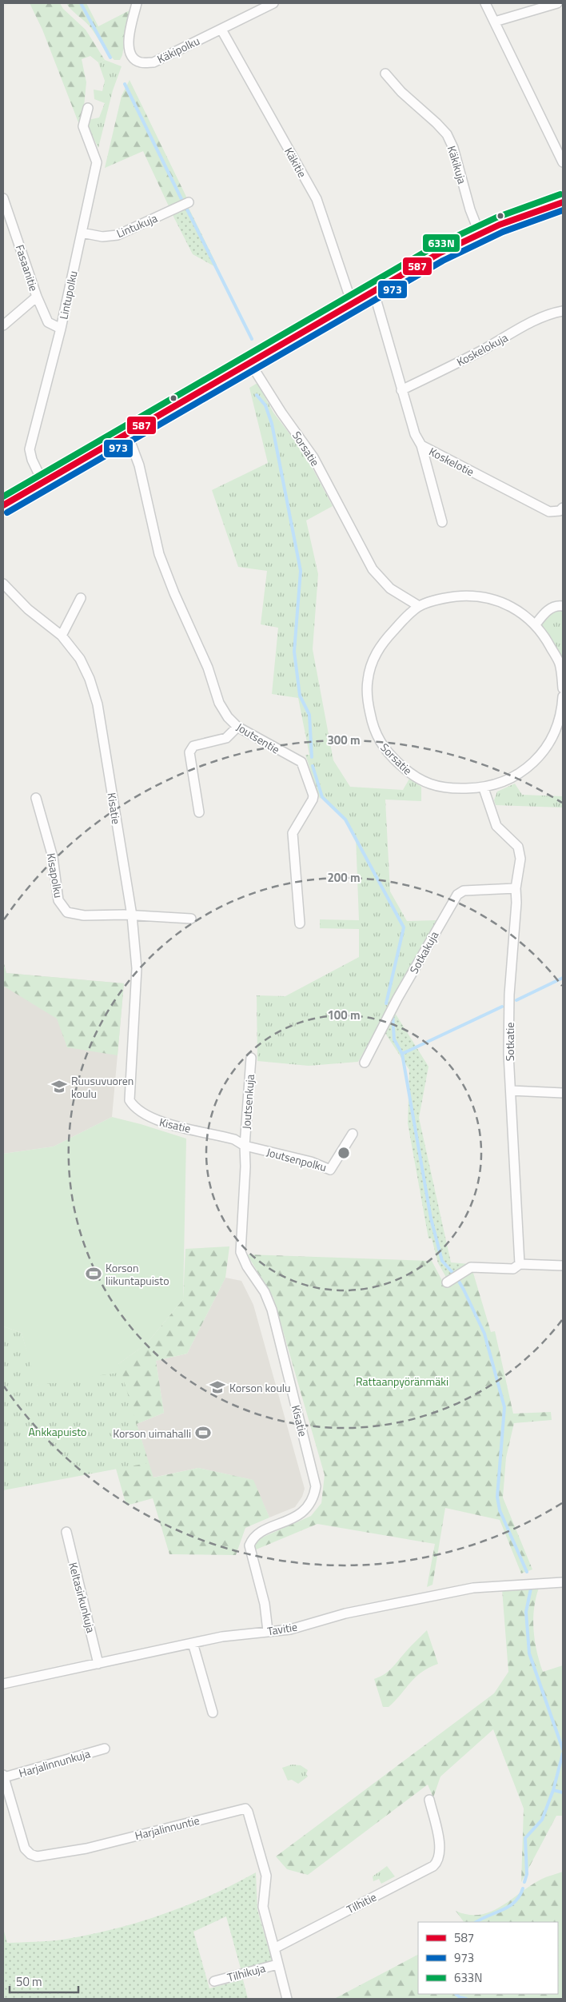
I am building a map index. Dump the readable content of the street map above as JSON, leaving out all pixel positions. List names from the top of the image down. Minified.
{"streets":{"street":["Käkipolku","Käkitie","Käkikuja","Lintukuja","Fasaanitie","Lintupolku","Koskelokuja","Sorsatie","Koskelotie","Joutsentie","Kisatie","Kisapolku","Sotkakuja","Sotkatie","Joutsenkuja","Joutsenpolku","Keltasirkunkuja","Tavitie","Harjalinnunkuja","Harjalinnuntie","Tilhitie","Tilhikuja"]},"crossings":[["Käkipolku","Käkitie"],["Lintukuja","Lintupolku"],["Fasaanitie","Lintupolku"],["Koskelokuja","Koskelotie"],["Sorsatie","Sotkatie"],["Kisatie","Kisapolku"],["Kisatie","Joutsenkuja"],["Kisatie","Joutsenpolku"],["Kisatie","Tavitie"],["Sotkakuja","Sotkatie"],["Joutsenkuja","Joutsenpolku"],["Keltasirkunkuja","Tavitie"],["Harjalinnunkuja","Harjalinnuntie"],["Harjalinnuntie","Tilhitie"]],"parks":["Rattaanpyöränmäki","Ankkapuisto"],"places":{"school or university":["Ruusuvuoren koulu","Korson koulu"],"sports":["Korson liikuntapuisto","Korson uimahalli"]},"lines":["transit line 633N","transit line 587","transit line 973"],"legend":["587","973","633N"],"scale_bar":"50 m","rings":["300 m","200 m","100 m"]}
